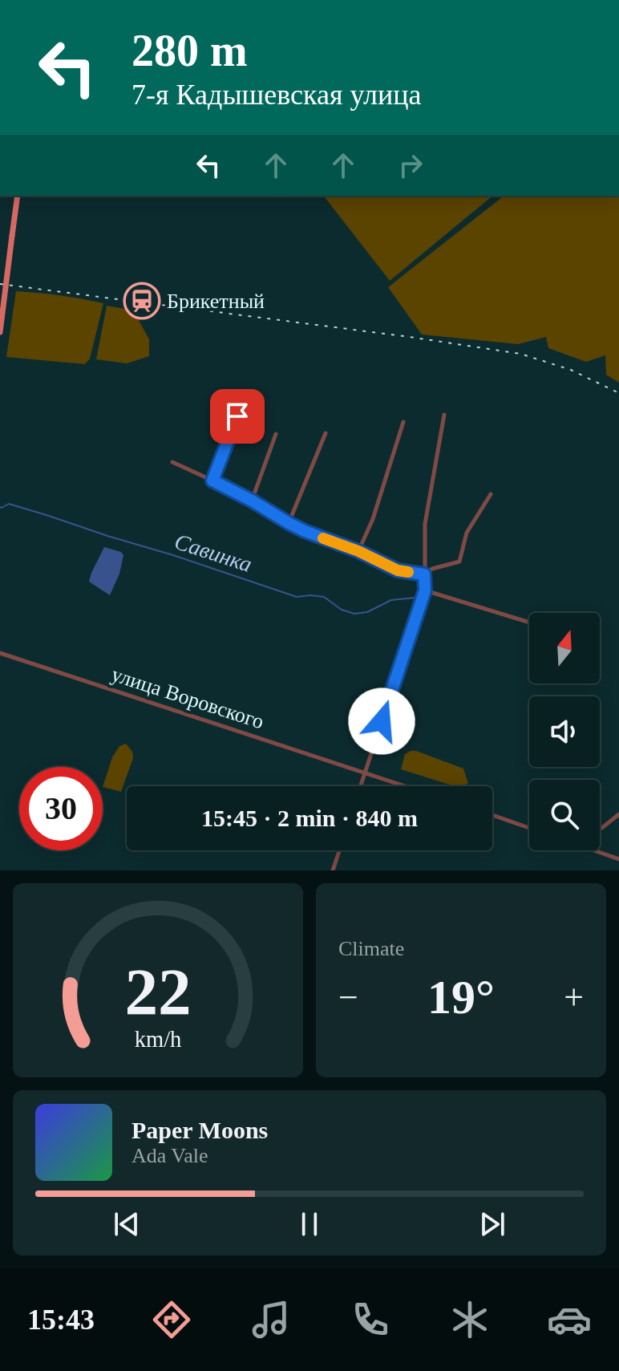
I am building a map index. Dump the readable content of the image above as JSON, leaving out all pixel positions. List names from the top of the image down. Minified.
{"streets":{"street":["улица Воровского"]},"water":["Савинка"],"places":{"station":["Брикетный"]},"north":"top","page":{"turn":["280 m","7-я Кадышевская улица"],"limit":"30","trip":"15:45 · 2 min · 840 m","tile":"Climate","heat":["−","19°","+"],"song":["Paper Moons","Ada Vale"],"tabs":"15:43","gauge":["22","km/h"]}}
